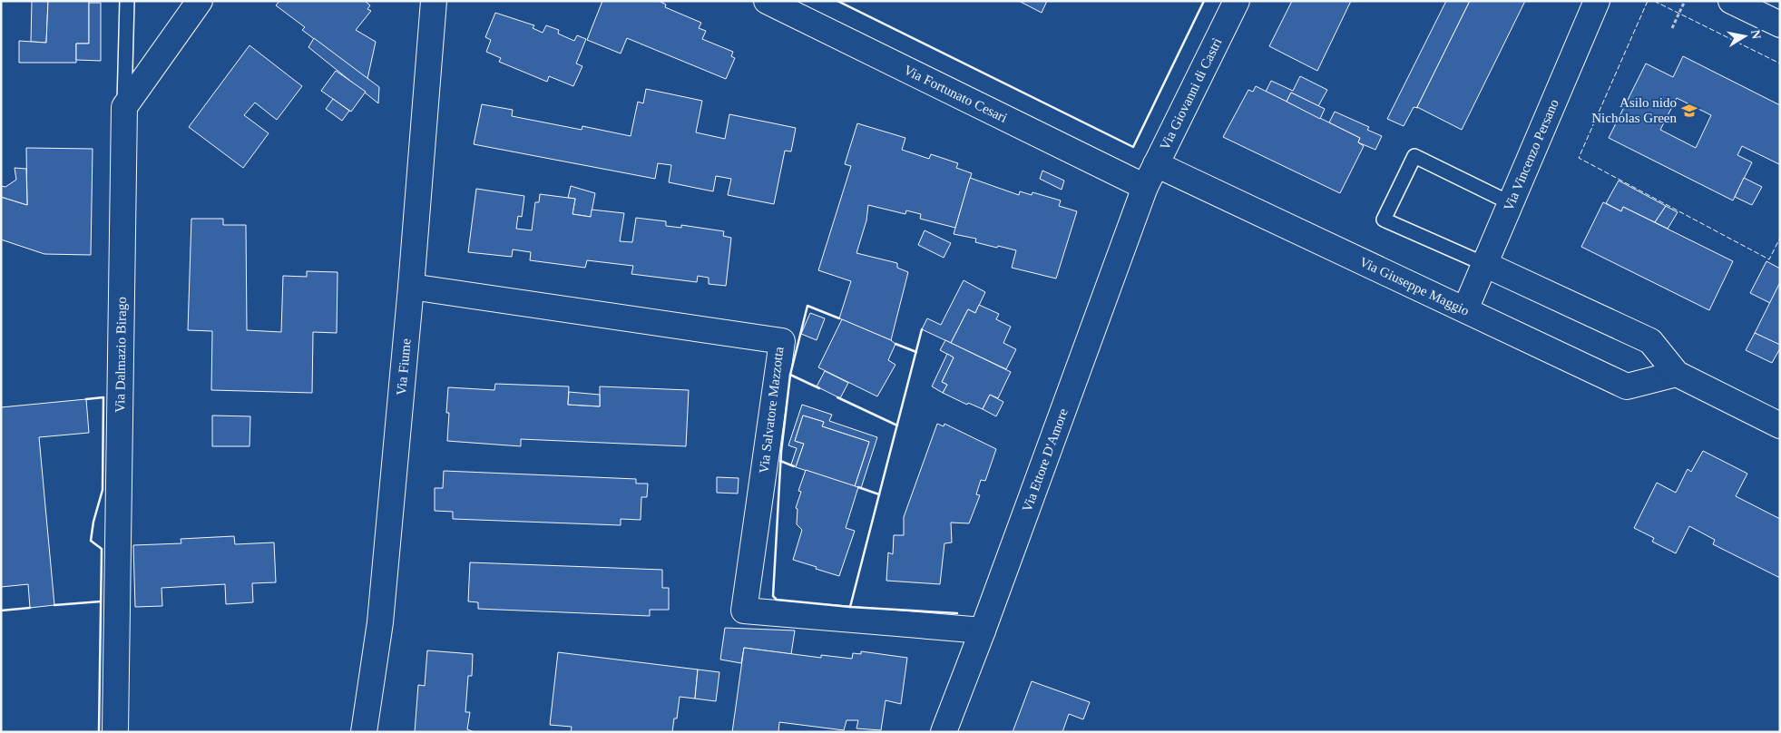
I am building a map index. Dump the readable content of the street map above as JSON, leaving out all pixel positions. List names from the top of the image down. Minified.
{"streets":{"street":["Via Fortunato Cesari","Via Giovanni di Castrì","Via Vincenzo Persano","Via Giuseppe Maggio","Via Dalmazio Birago","Via Fiume","Via Salvatore Mazzotta","Via Ettore D'Amore"]},"crossings":[["Via Fortunato Cesari","Via Giovanni di Castrì"],["Via Fortunato Cesari","Via Ettore D'Amore"],["Via Giovanni di Castrì","Via Giuseppe Maggio"],["Via Giovanni di Castrì","Via Ettore D'Amore"],["Via Vincenzo Persano","Via Giuseppe Maggio"],["Via Fiume","Via Salvatore Mazzotta"],["Via Salvatore Mazzotta","Via Ettore D'Amore"]],"places":{"school or university":["Asilo nido Nicholas Green"]},"north":"right"}
